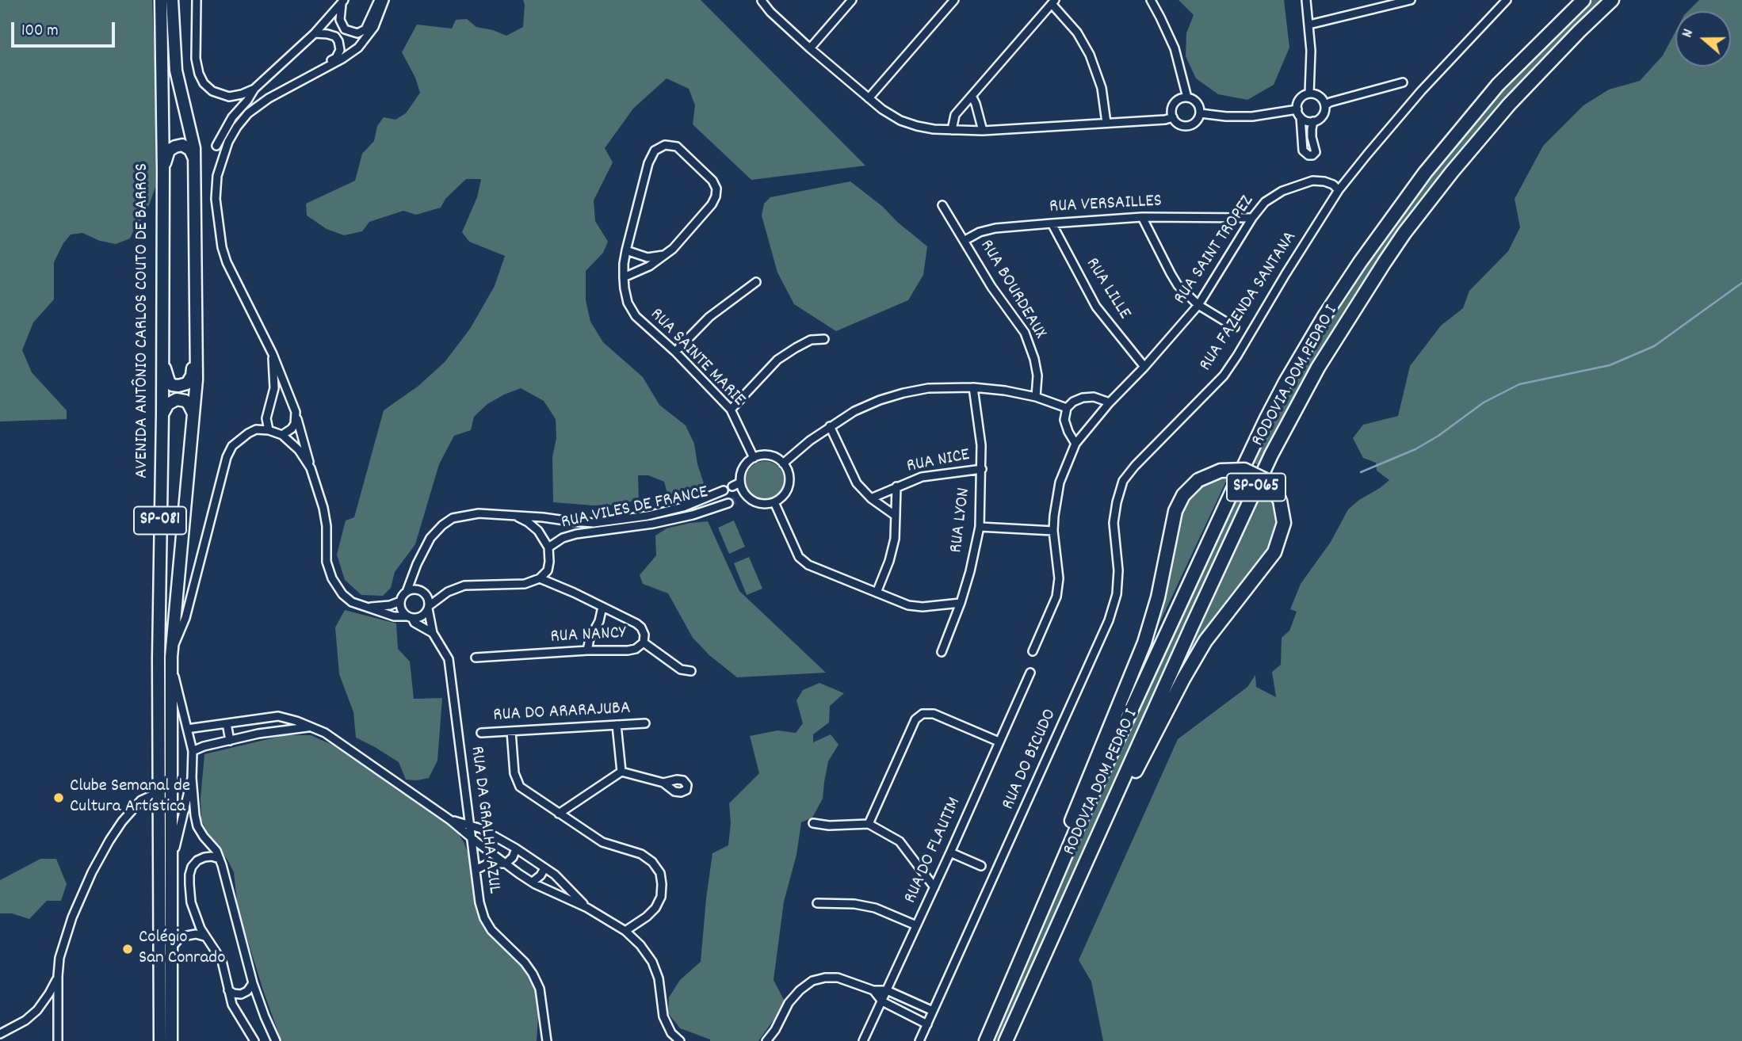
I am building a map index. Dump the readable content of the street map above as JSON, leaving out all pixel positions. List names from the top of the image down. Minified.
{"streets":{"highway":["RODOVIA DOM PEDRO I","SP-065"],"main road":["AVENIDA ANTÔNIO CARLOS COUTO DE BARROS","SP-081"],"street":["RUA VERSAILLES","RUA SAINT TROPEZ","RUA LILLE","RUA BOURDEAUX","RUA FAZENDA SANTANA","RUA SAINTE MARIE","RUA NICE","RUA VILES DE FRANCE","RUA LYON","RUA NANCY","RUA DO ARARAJUBA","RUA DO BICUDO","RUA DA GRALHA AZUL","RUA DO FLAUTIM"]},"crossings":[["RUA VERSAILLES","RUA SAINT TROPEZ"],["RUA VERSAILLES","RUA LILLE"],["RUA VERSAILLES","RUA BOURDEAUX"],["RUA SAINT TROPEZ","RUA LILLE"],["RUA SAINT TROPEZ","RUA FAZENDA SANTANA"],["RUA FAZENDA SANTANA","RUA DO BICUDO"],["RUA SAINTE MARIE","RUA VILES DE FRANCE"],["RUA NICE","RUA LYON"],["RUA VILES DE FRANCE","RUA DA GRALHA AZUL"]],"places":["Clube Semanal de Cultura Artística","Colégio San Conrado"],"scale_bar":"100 m","north":"left"}
